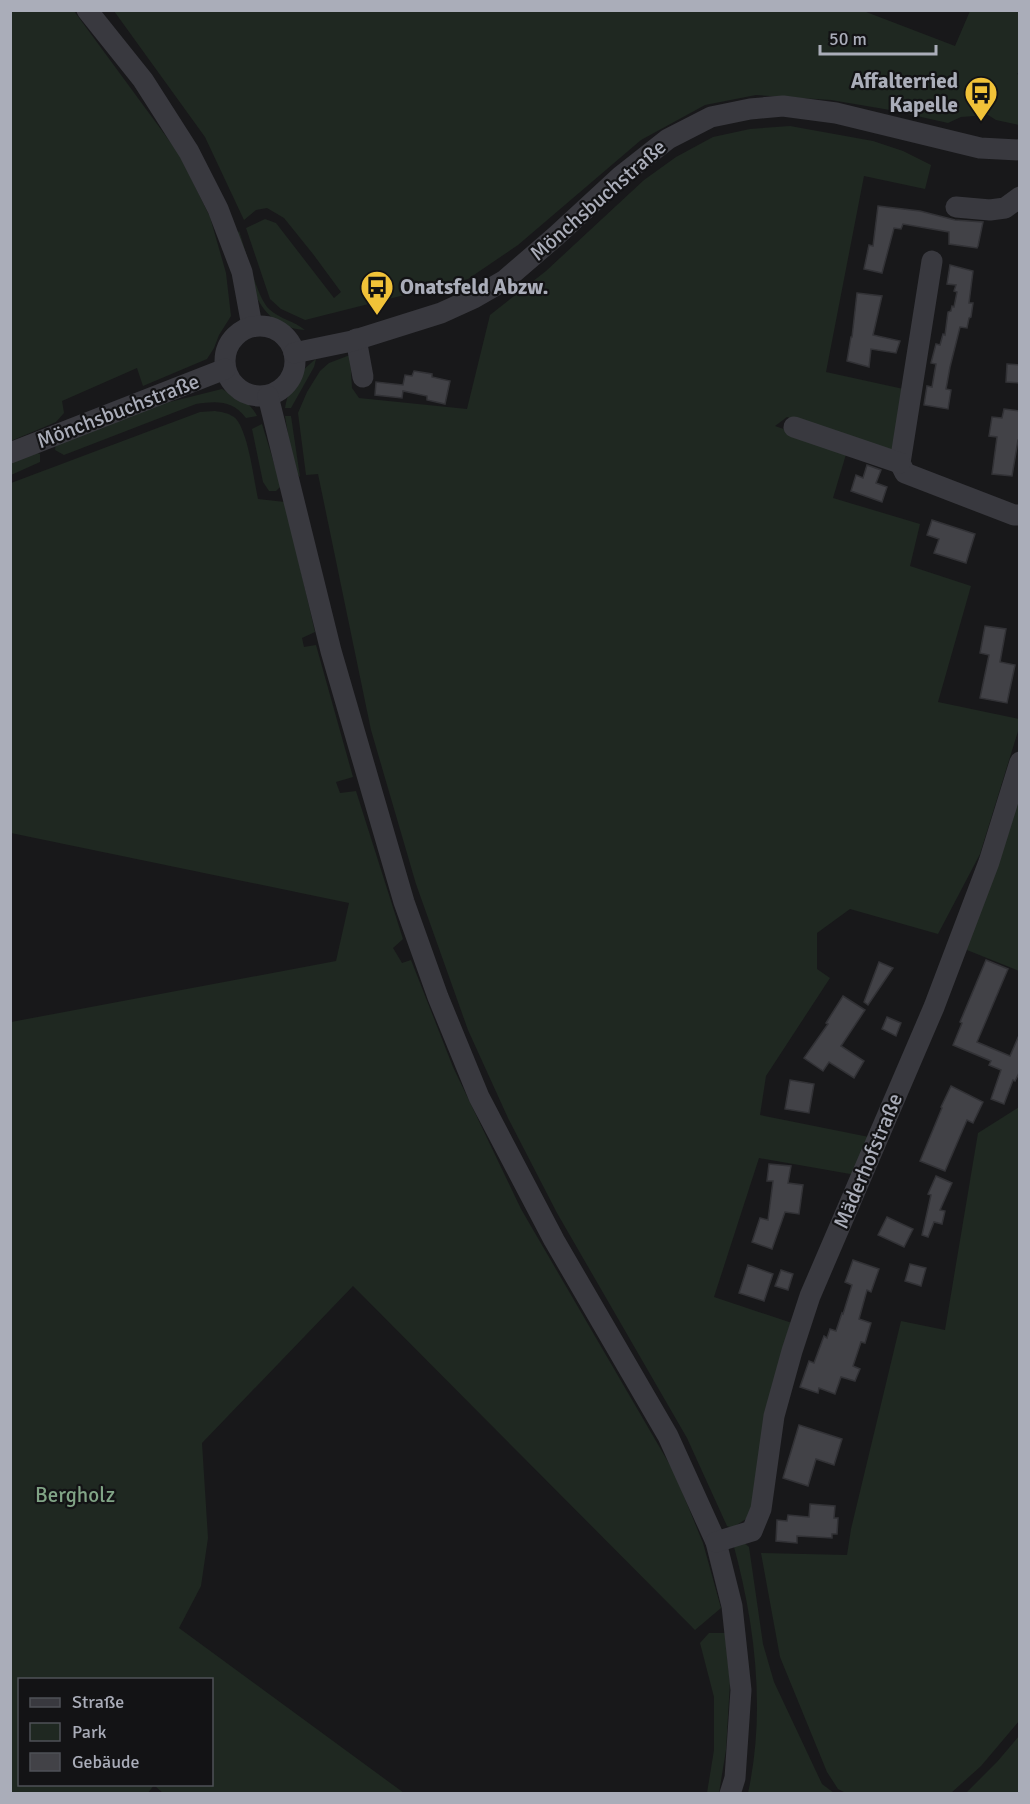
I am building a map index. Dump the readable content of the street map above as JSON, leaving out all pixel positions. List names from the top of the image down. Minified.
{"streets":{"street":["Mönchsbuchstraße","Mäderhofstraße"]},"parks":["Bergholz"],"places":{"bus stop":["Affalterried Kapelle","Onatsfeld Abzw."]},"legend":["Straße","Park","Gebäude"],"scale_bar":"50 m"}
